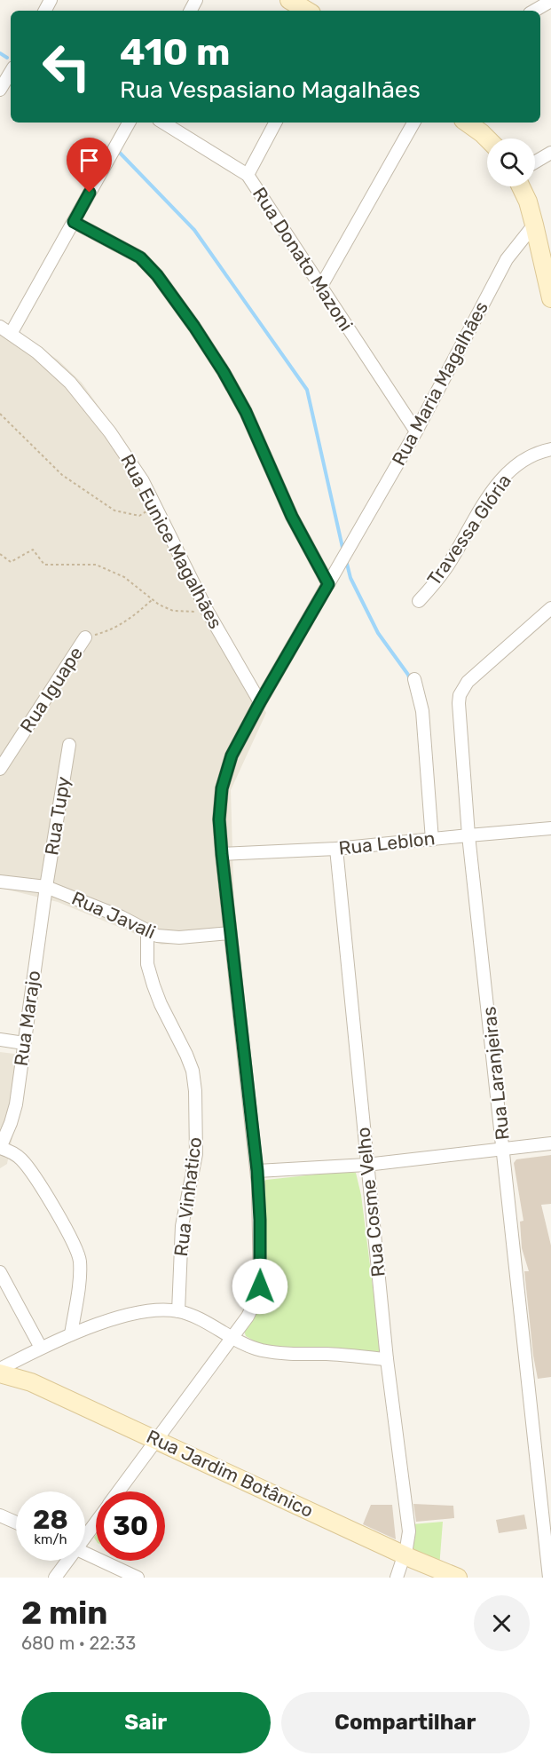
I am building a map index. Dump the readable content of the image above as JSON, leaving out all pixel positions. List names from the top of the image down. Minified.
{"streets":{"main road":["Rua Jardim Botânico"],"street":["Rua Donato Mazoni","Rua Maria Magalhães","Travessa Glória","Rua Eunice Magalhães","Rua Iguape","Rua Tupy","Rua Leblon","Rua Javali","Rua Marajo","Rua Laranjeiras","Rua Vinhatico","Rua Cosme Velho"]},"crossings":[["Rua Donato Mazoni","Rua Maria Magalhães"],["Rua Maria Magalhães","Rua Eunice Magalhães"],["Rua Maria Magalhães","Rua Leblon"],["Rua Maria Magalhães","Rua Javali"],["Rua Maria Magalhães","Rua Jardim Botânico"],["Rua Tupy","Rua Javali"],["Rua Tupy","Rua Marajo"],["Rua Leblon","Rua Laranjeiras"],["Rua Leblon","Rua Cosme Velho"],["Rua Javali","Rua Marajo"],["Rua Javali","Rua Vinhatico"],["Rua Cosme Velho","Rua Jardim Botânico"]],"page":{"turn":["410 m","Rua Vespasiano Magalhães"],"speed":"28 km/h","limit":"30","heading":["2 min","680 m · 22:33"],"buttons":["Sair","Compartilhar"]}}
